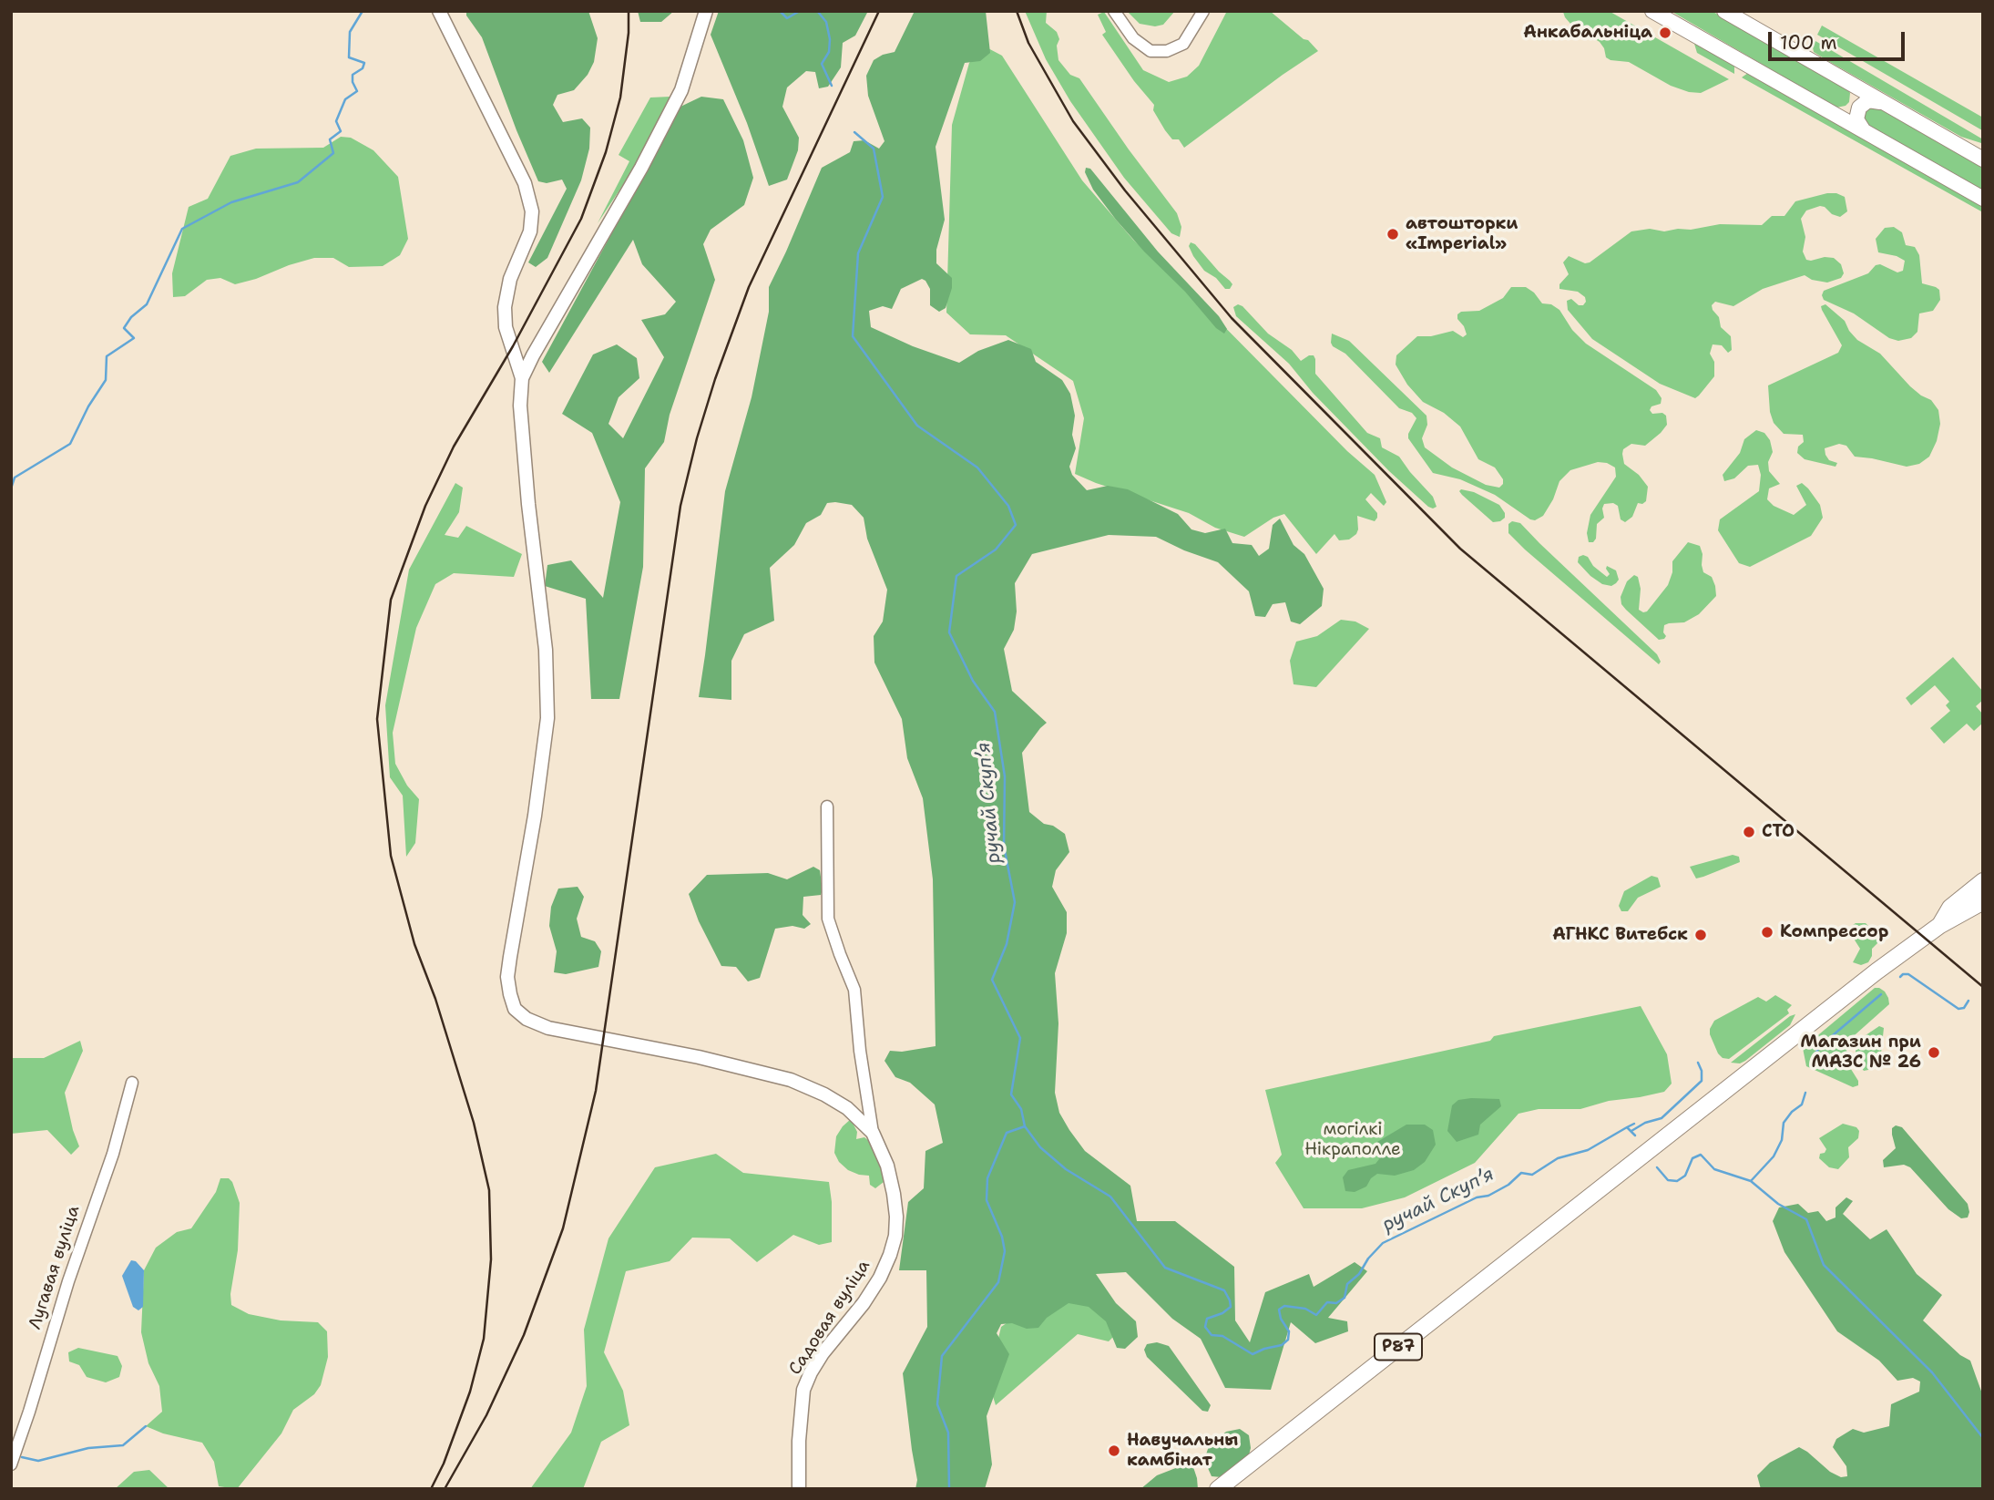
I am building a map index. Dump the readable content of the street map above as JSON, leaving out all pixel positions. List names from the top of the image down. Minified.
{"streets":{"main road":["Р87"],"street":["Лугавая вуліца","Садовая вуліца"]},"water":["ручай Скупʼя"],"parks":["могілкі Нікраполле"],"places":["Анкабальніца","автошторки «Imperial»","СТО","Компрессор","АГНКС Витебск","Магазин при МАЗС № 26","Навучальны камбінат"],"scale_bar":"100 m"}
